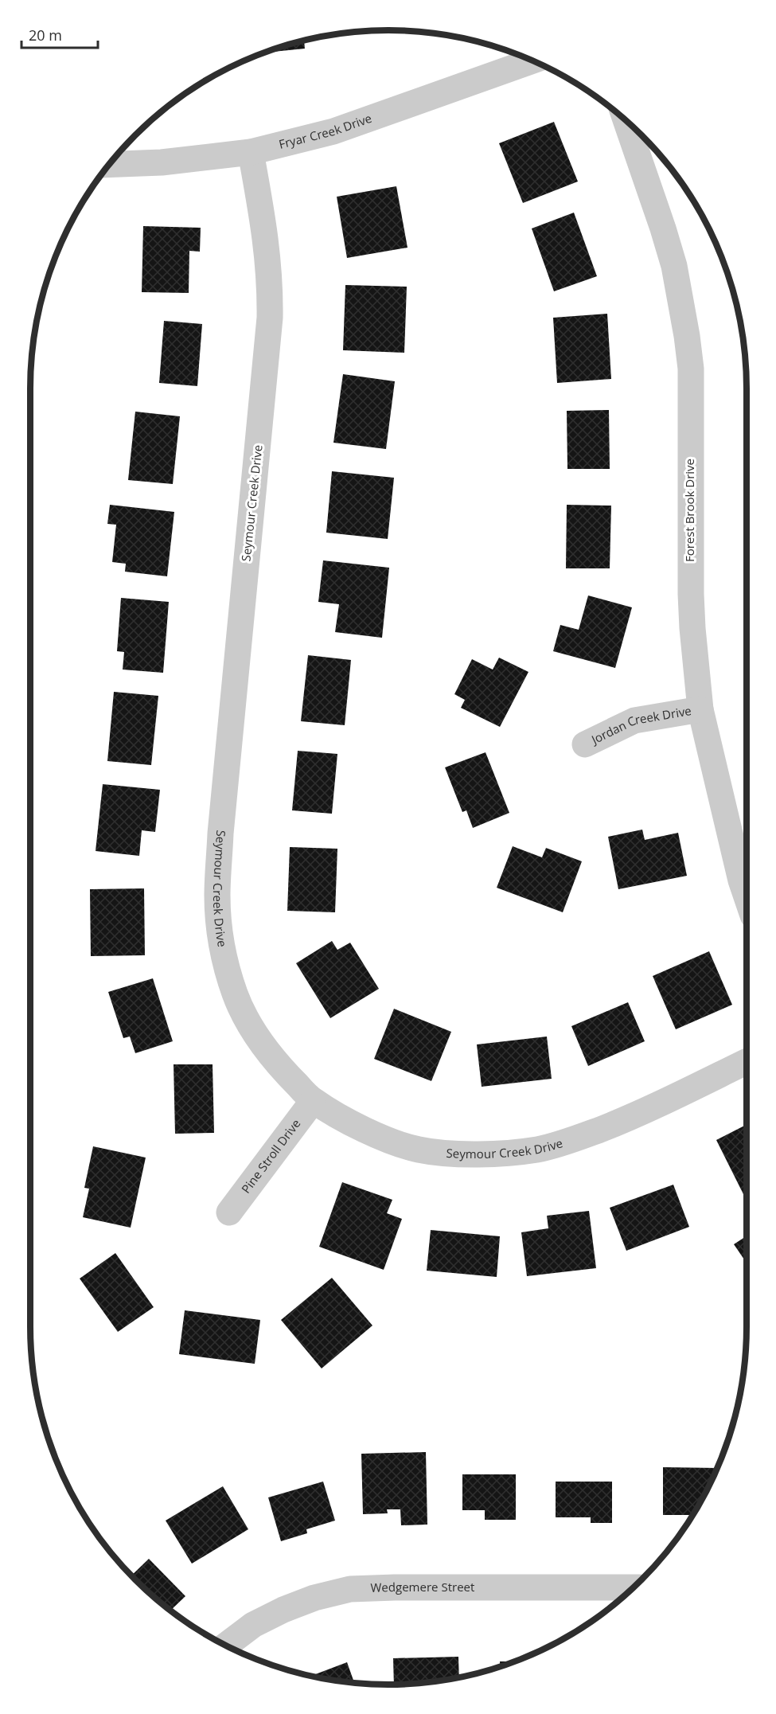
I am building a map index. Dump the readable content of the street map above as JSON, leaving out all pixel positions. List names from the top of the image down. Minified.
{"streets":{"street":["Fryar Creek Drive","Seymour Creek Drive","Forest Brook Drive","Jordan Creek Drive","Pine Stroll Drive","Wedgemere Street"]},"crossings":[["Fryar Creek Drive","Seymour Creek Drive"],["Seymour Creek Drive","Pine Stroll Drive"],["Forest Brook Drive","Jordan Creek Drive"]],"scale_bar":"20 m"}
